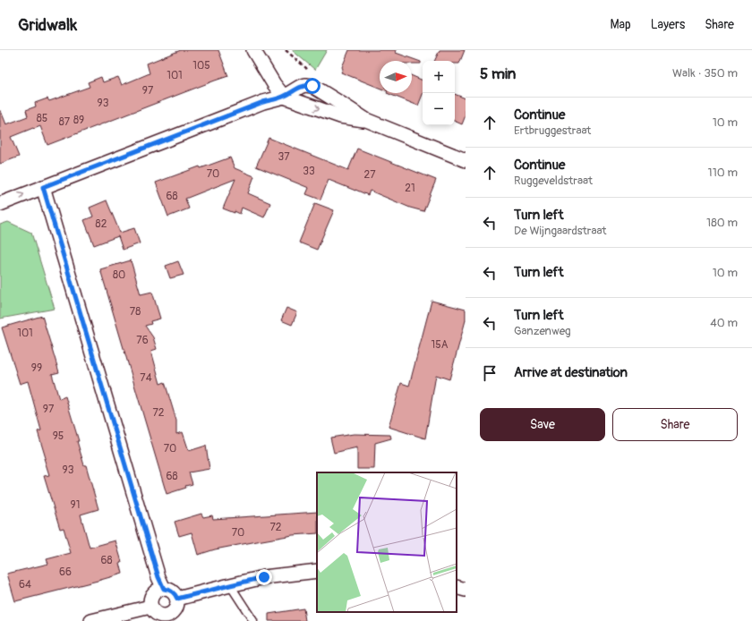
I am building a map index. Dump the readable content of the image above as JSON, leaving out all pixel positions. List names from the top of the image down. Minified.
{"house_numbers":["105","101","97","93","85","89","87","37","33","70","27","21","68","82","80","78","101","76","15A","99","74","97","72","95","70","93","68","91","72","70","68","66","64"],"north":"right","page":{"header":"Gridwalk","nav":["Map","Layers","Share"],"heading":["5 min","Walk · 350 m"],"map_buttons":["+","−"],"list":[["Continue","Ertbruggestraat","10 m"],["Continue","Ruggeveldstraat","110 m"],["Turn left","De Wijngaardstraat","180 m"],["Turn left","10 m"],["Turn left","Ganzenweg","40 m"],"Arrive at destination"],"buttons":["Save","Share"]}}
